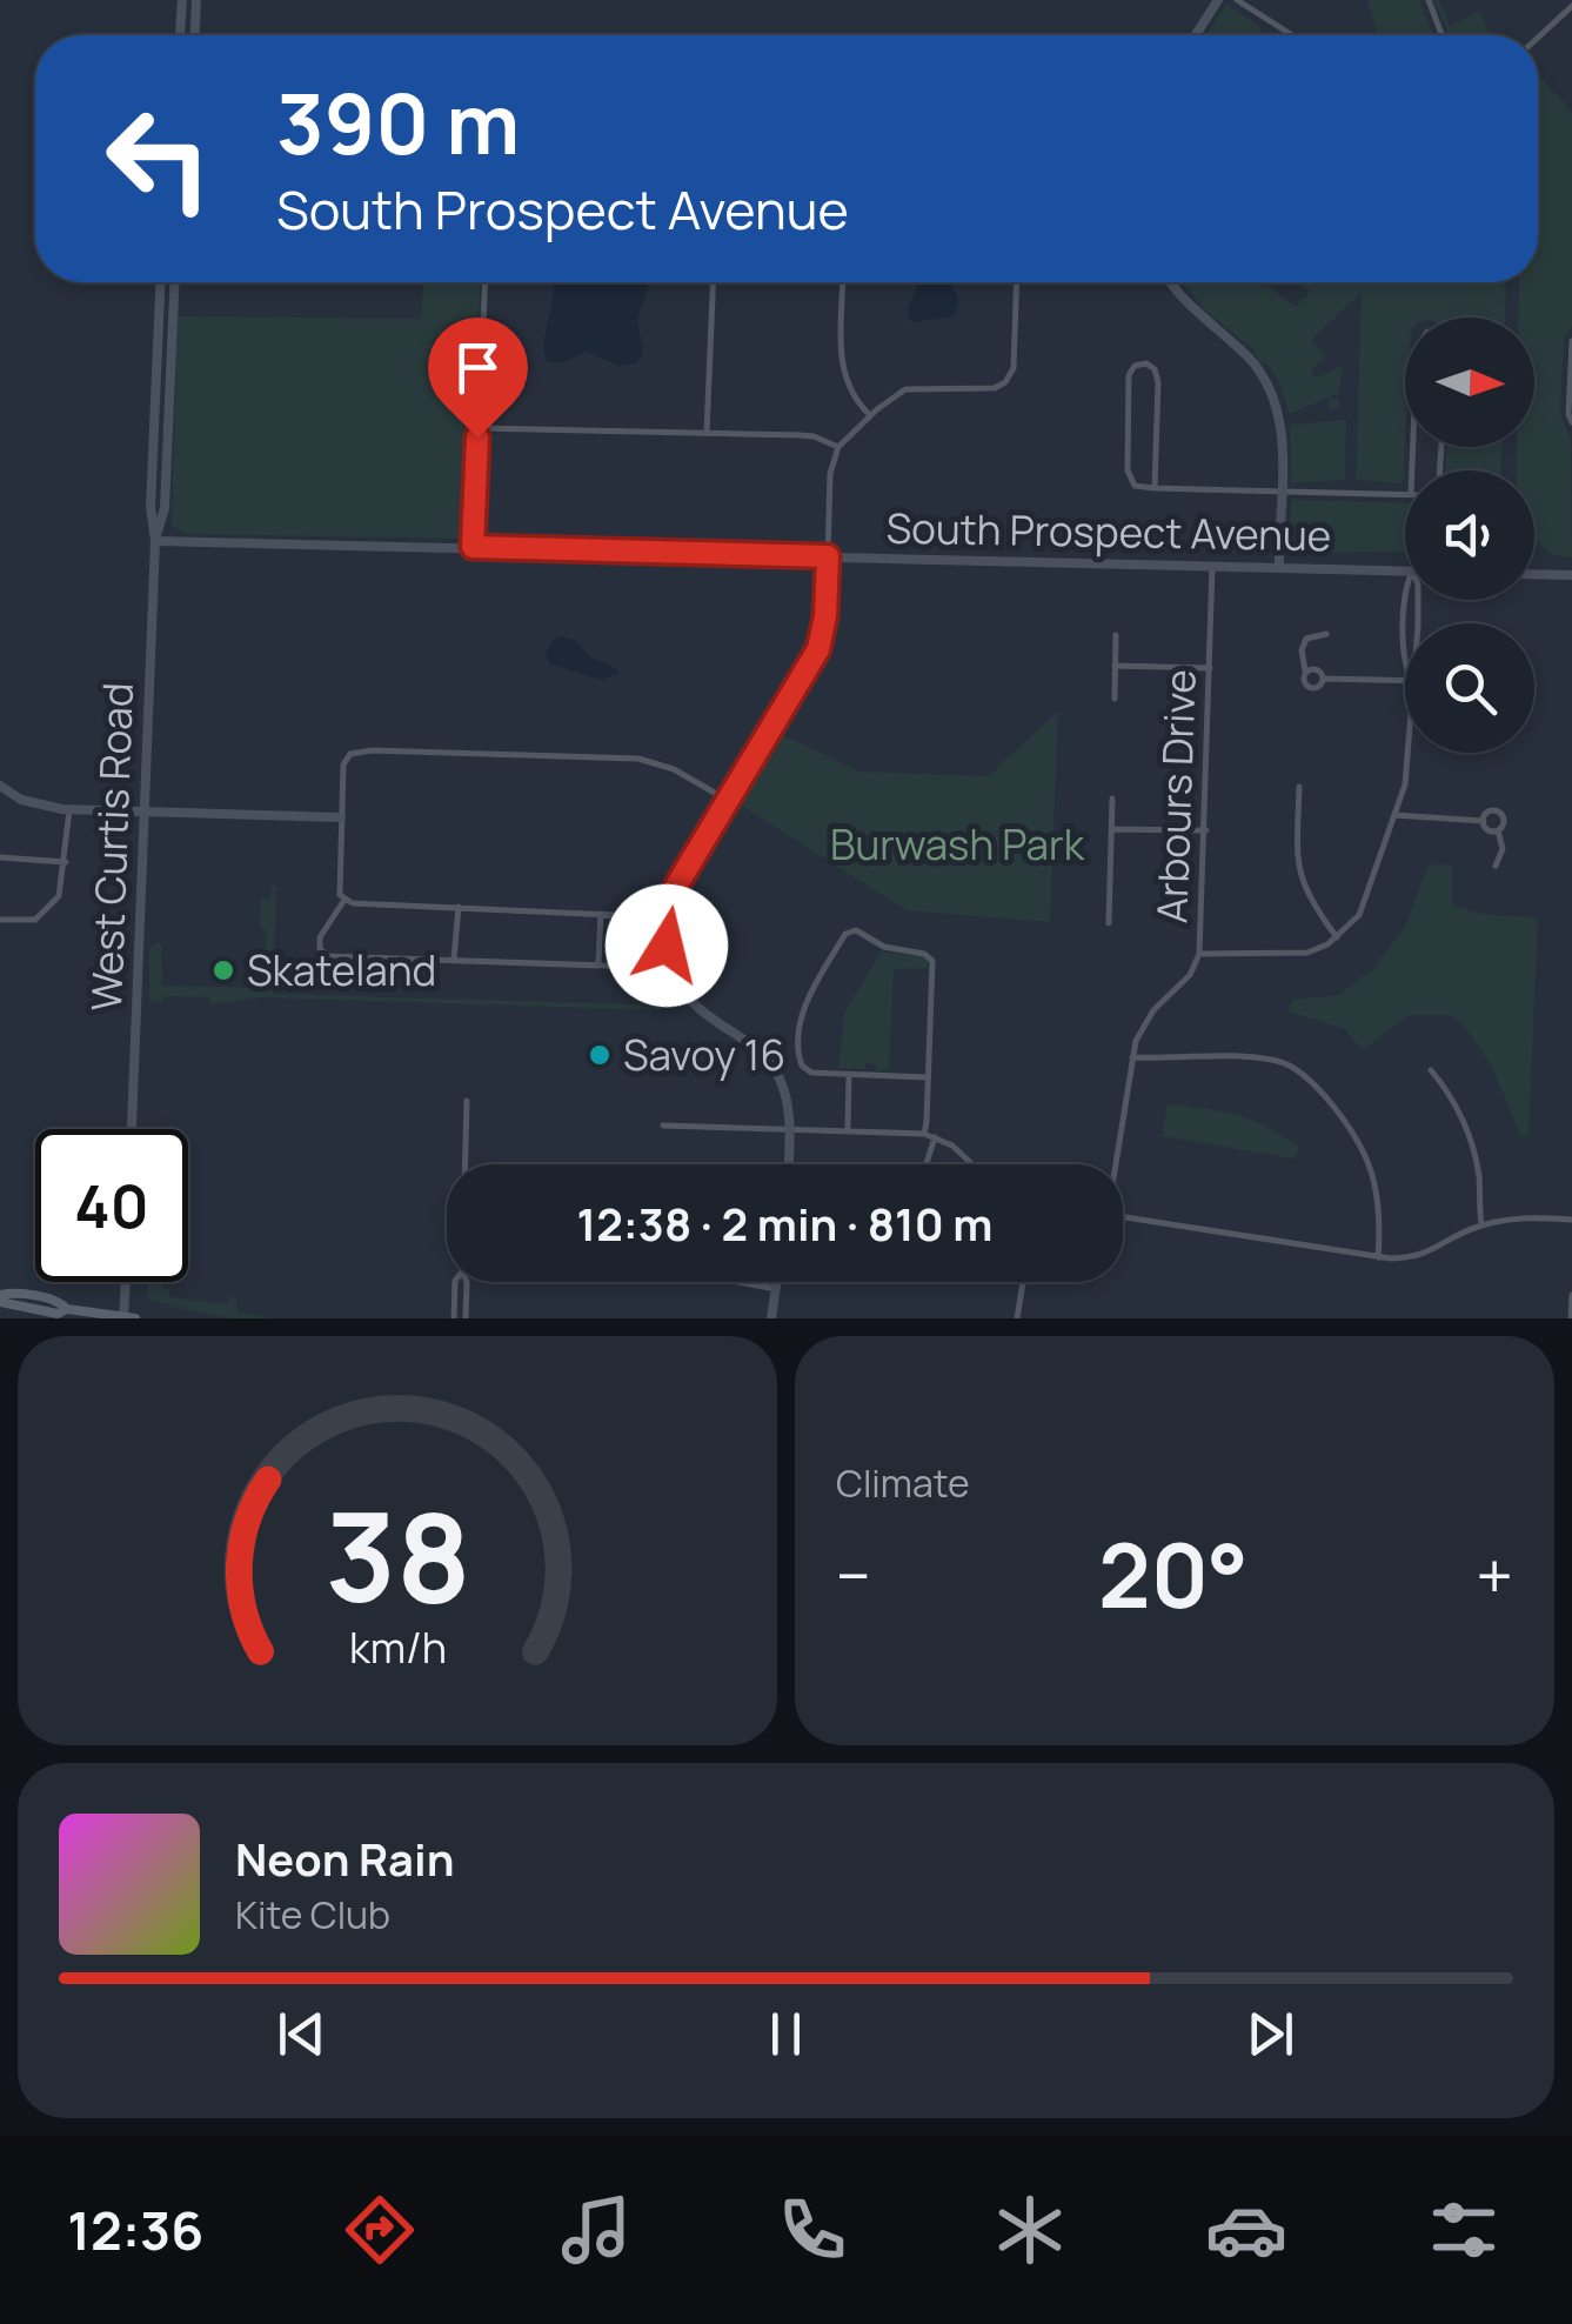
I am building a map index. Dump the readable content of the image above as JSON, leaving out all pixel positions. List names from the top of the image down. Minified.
{"streets":{"main road":["South Prospect Avenue","West Curtis Road"],"street":["Arbours Drive"]},"crossings":[["South Prospect Avenue","Arbours Drive"],["South Prospect Avenue","West Curtis Road"]],"parks":["Burwash Park"],"places":["Skateland","Savoy 16"],"north":"right","page":{"turn":["390 m","South Prospect Avenue"],"limit":"40","trip":"12:38 · 2 min · 810 m","tile":"Climate","heat":["−","20°","+"],"song":["Neon Rain","Kite Club"],"tabs":"12:36","gauge":["38","km/h"]}}
